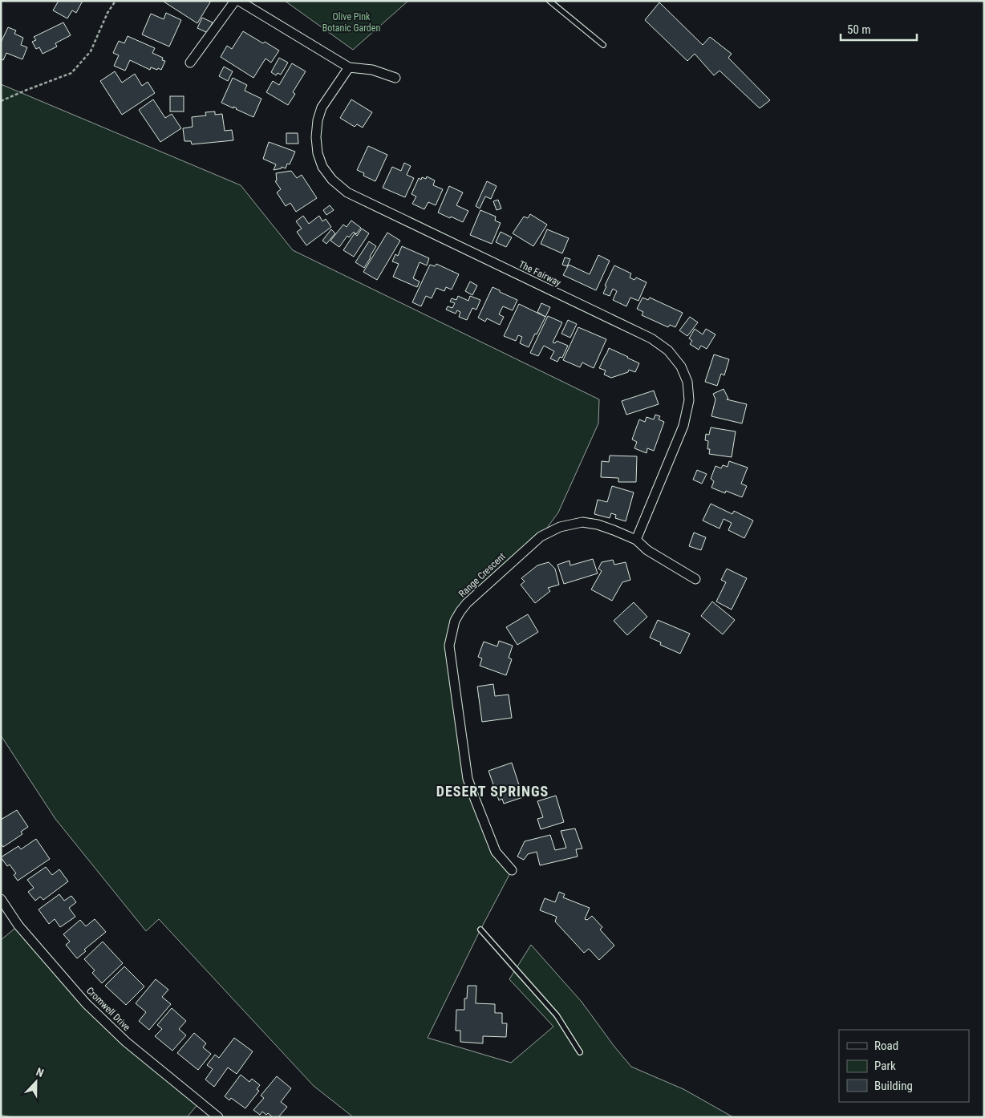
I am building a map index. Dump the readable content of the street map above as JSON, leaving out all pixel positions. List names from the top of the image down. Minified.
{"streets":{"street":["The Fairway","Range Crescent","Cromwell Drive"]},"crossings":[["The Fairway","Range Crescent"]],"districts":["DESERT SPRINGS"],"parks":["Olive Pink Botanic Garden"],"legend":["Road","Park","Building"],"scale_bar":"50 m","north":"top"}
